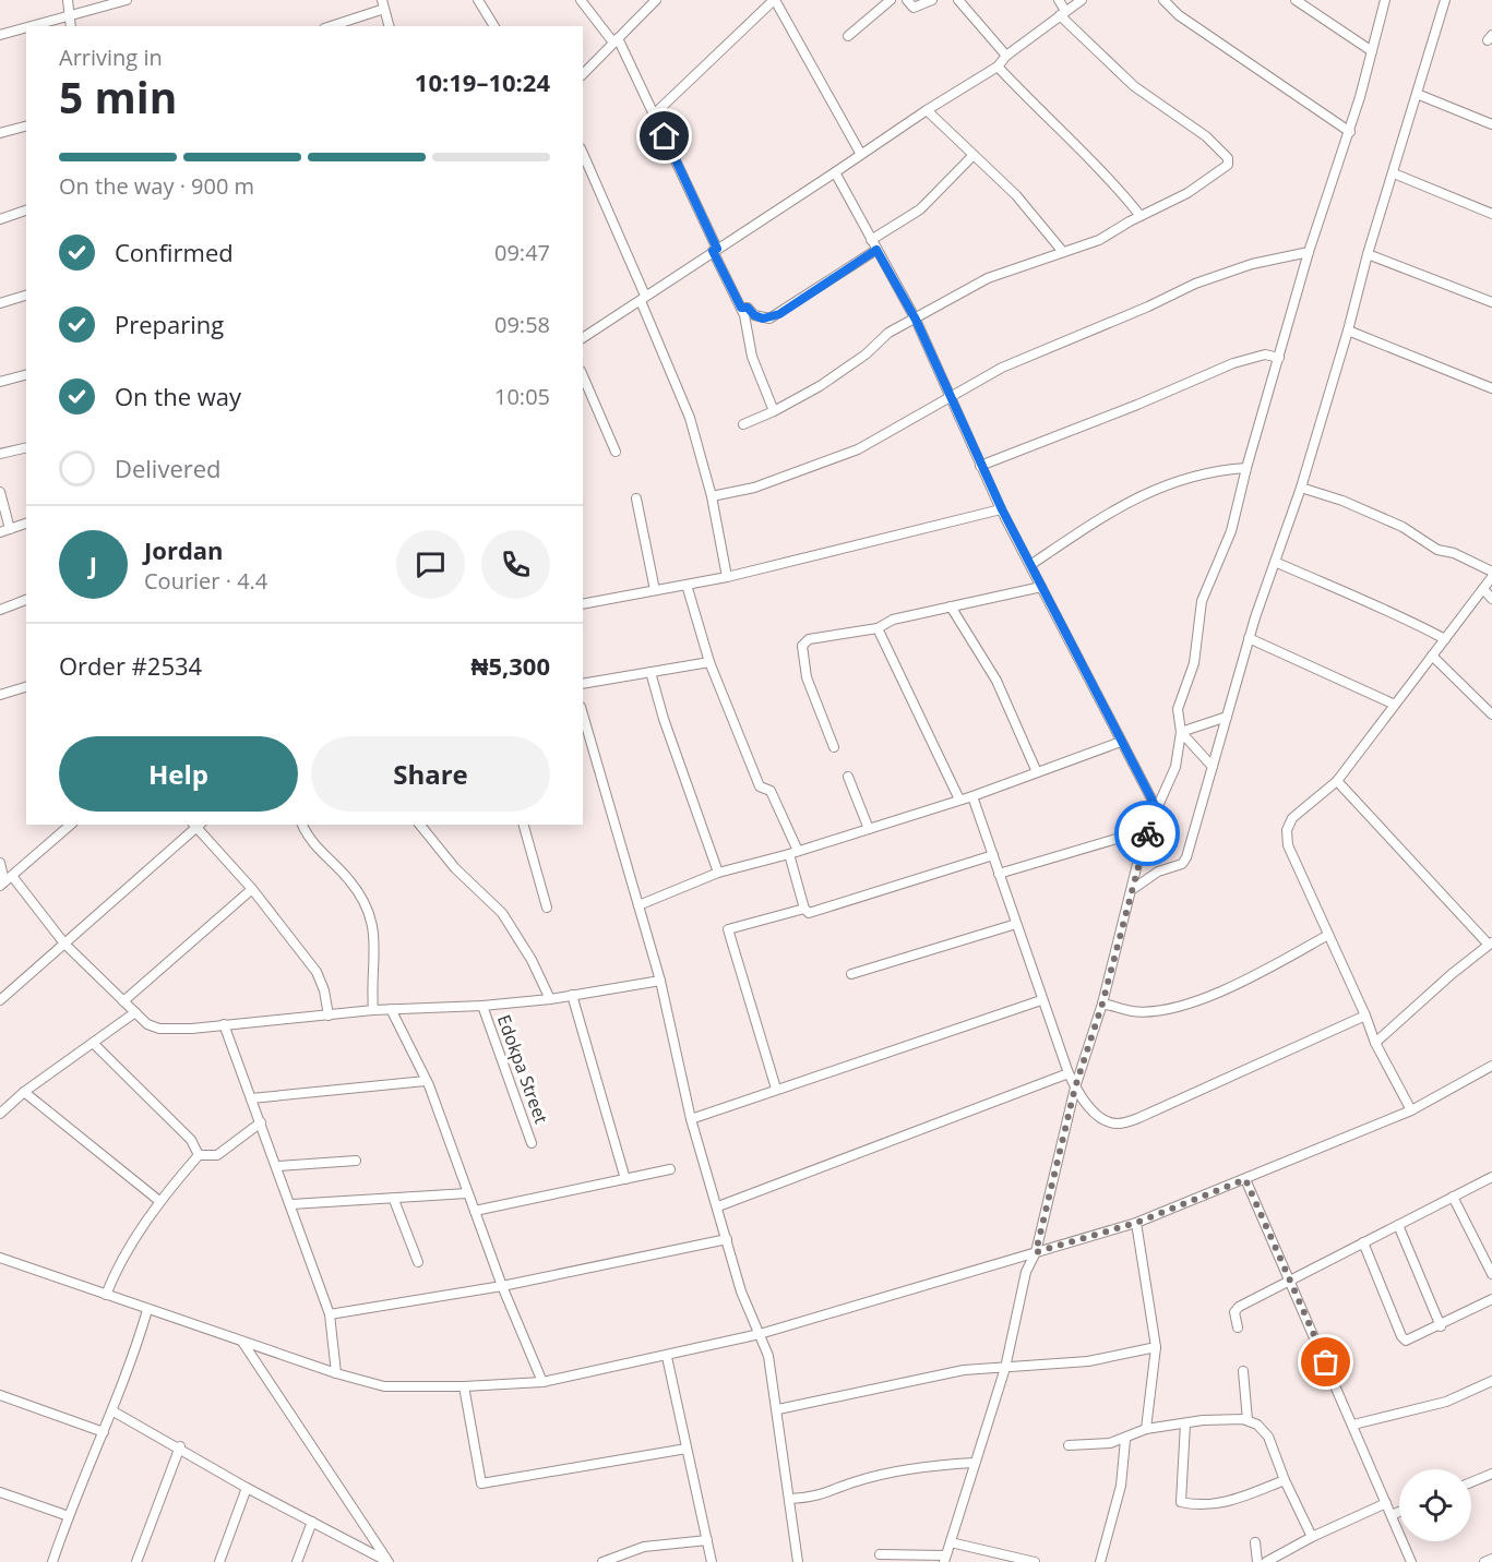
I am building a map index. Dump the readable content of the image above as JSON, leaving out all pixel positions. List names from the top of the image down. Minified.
{"streets":{"street":["Edokpa Street"]},"page":{"heading":["5 min","Arriving in","10:19–10:24"],"panel":["Jordan","Courier · 4.4","Order #2534","₦5,300"],"bar":"On the way · 900 m","list":[["Confirmed","09:47"],["Preparing","09:58"],["On the way","10:05"],"Delivered"],"round":"J","buttons":["Help","Share"]}}
